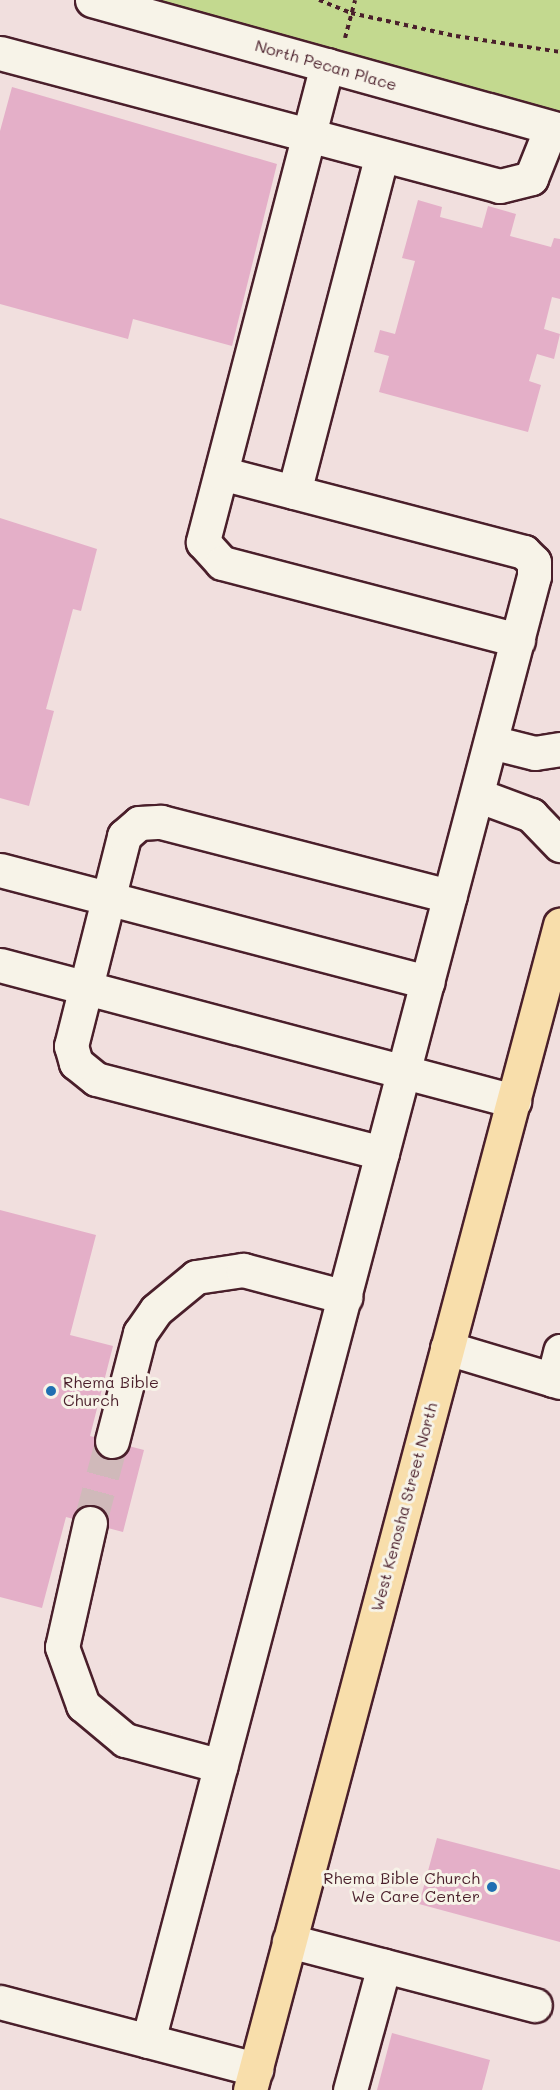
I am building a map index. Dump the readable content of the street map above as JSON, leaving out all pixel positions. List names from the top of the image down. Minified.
{"streets":{"main road":["West Kenosha Street North"],"street":["North Pecan Place"]},"places":["Rhema Bible Church","Rhema Bible Church We Care Center"]}
